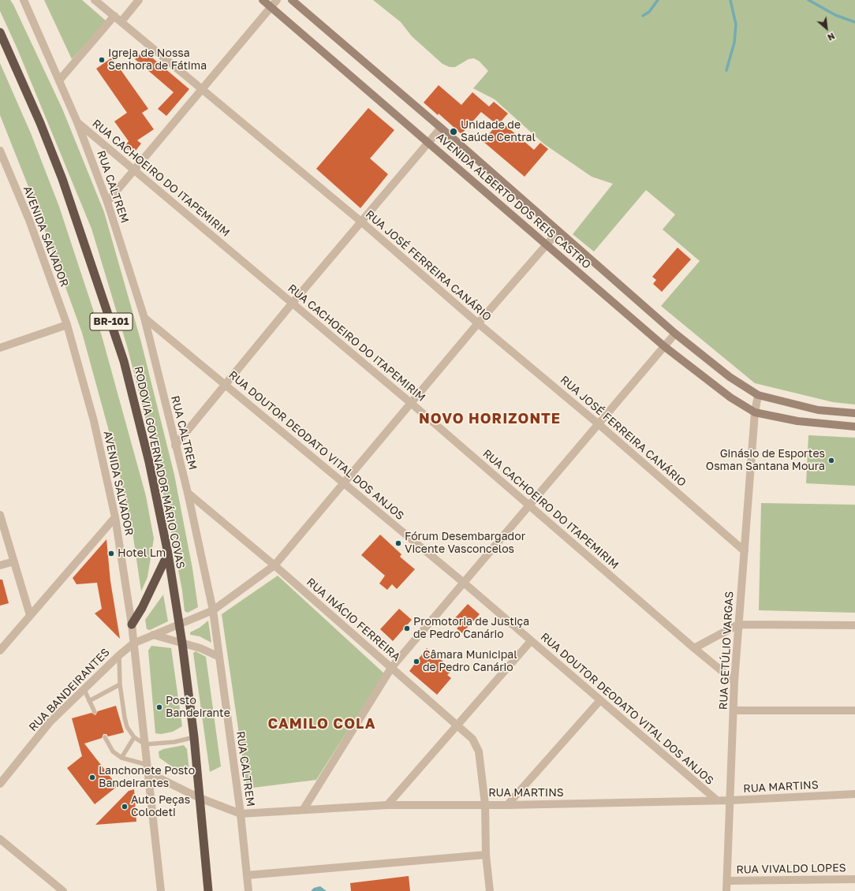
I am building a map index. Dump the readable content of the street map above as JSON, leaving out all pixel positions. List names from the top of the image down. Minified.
{"streets":{"highway":["BR-101","RODOVIA GOVERNADOR MÁRIO COVAS"],"main road":["AVENIDA ALBERTO DOS REIS CASTRO"],"street":["RUA CACHOEIRO DO ITAPEMIRIM","RUA CALTREM","AVENIDA SALVADOR","RUA JOSÉ FERREIRA CANÁRIO","RUA DOUTOR DEODATO VITAL DOS ANJOS","RUA INÁCIO FERREIRA","RUA GETÚLIO VARGAS","RUA BANDEIRANTES","RUA MARTINS","RUA VIVALDO LOPES"]},"crossings":[["RUA CACHOEIRO DO ITAPEMIRIM","RUA CALTREM"],["RUA CACHOEIRO DO ITAPEMIRIM","RUA GETÚLIO VARGAS"],["RUA CACHOEIRO DO ITAPEMIRIM","RUA BANDEIRANTES"],["RUA CALTREM","RUA DOUTOR DEODATO VITAL DOS ANJOS"],["RUA CALTREM","RUA INÁCIO FERREIRA"],["RUA CALTREM","RUA BANDEIRANTES"],["RUA CALTREM","RUA MARTINS"],["AVENIDA ALBERTO DOS REIS CASTRO","RUA GETÚLIO VARGAS"],["AVENIDA ALBERTO DOS REIS CASTRO","RUA BANDEIRANTES"],["AVENIDA SALVADOR","RUA BANDEIRANTES"],["AVENIDA SALVADOR","RUA MARTINS"],["RUA JOSÉ FERREIRA CANÁRIO","RUA GETÚLIO VARGAS"],["RUA JOSÉ FERREIRA CANÁRIO","RUA BANDEIRANTES"],["RUA DOUTOR DEODATO VITAL DOS ANJOS","RUA BANDEIRANTES"],["RUA DOUTOR DEODATO VITAL DOS ANJOS","RUA MARTINS"],["RODOVIA GOVERNADOR MÁRIO COVAS","RUA BANDEIRANTES"],["RODOVIA GOVERNADOR MÁRIO COVAS","RUA MARTINS"],["RUA INÁCIO FERREIRA","RUA BANDEIRANTES"],["RUA INÁCIO FERREIRA","RUA MARTINS"],["RUA GETÚLIO VARGAS","RUA MARTINS"],["RUA GETÚLIO VARGAS","RUA VIVALDO LOPES"]],"districts":["NOVO HORIZONTE","CAMILO COLA"],"places":["Igreja de Nossa Senhora de Fátima","Unidade de Saúde Central","Ginásio de Esportes Osman Santana Moura","Fórum Desembargador Vicente Vasconcelos","Hotel Lm","Promotoria de Justiça de Pedro Canário","Câmara Municipal de Pedro Canário","Posto Bandeirante","Lanchonete Posto Bandeirantes","Auto Peças Colodeti"],"north":"bottom right"}
